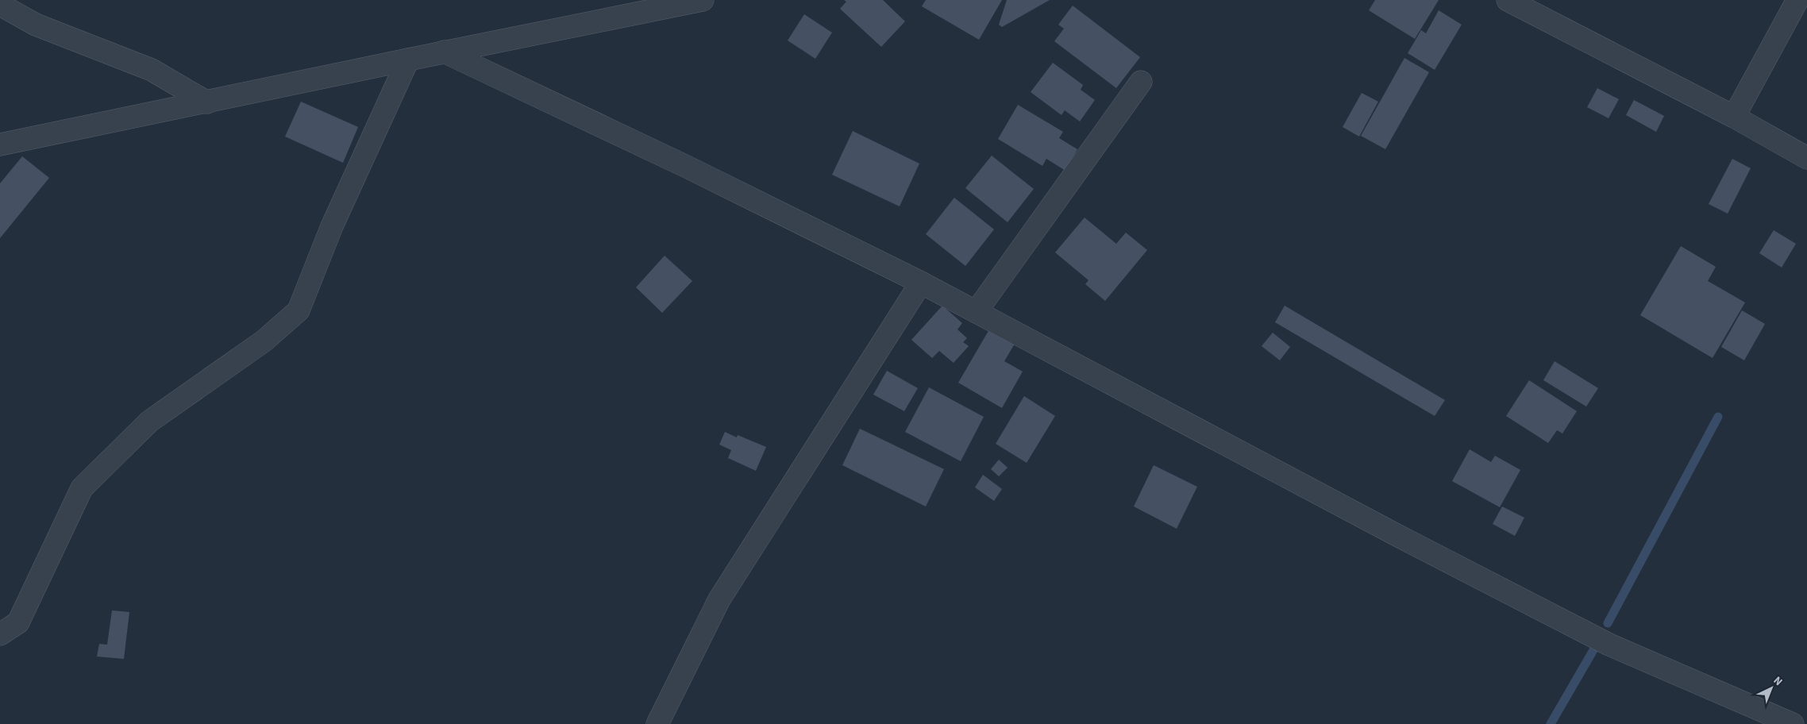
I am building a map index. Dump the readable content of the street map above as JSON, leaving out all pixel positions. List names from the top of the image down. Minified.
{"north":"top right"}
